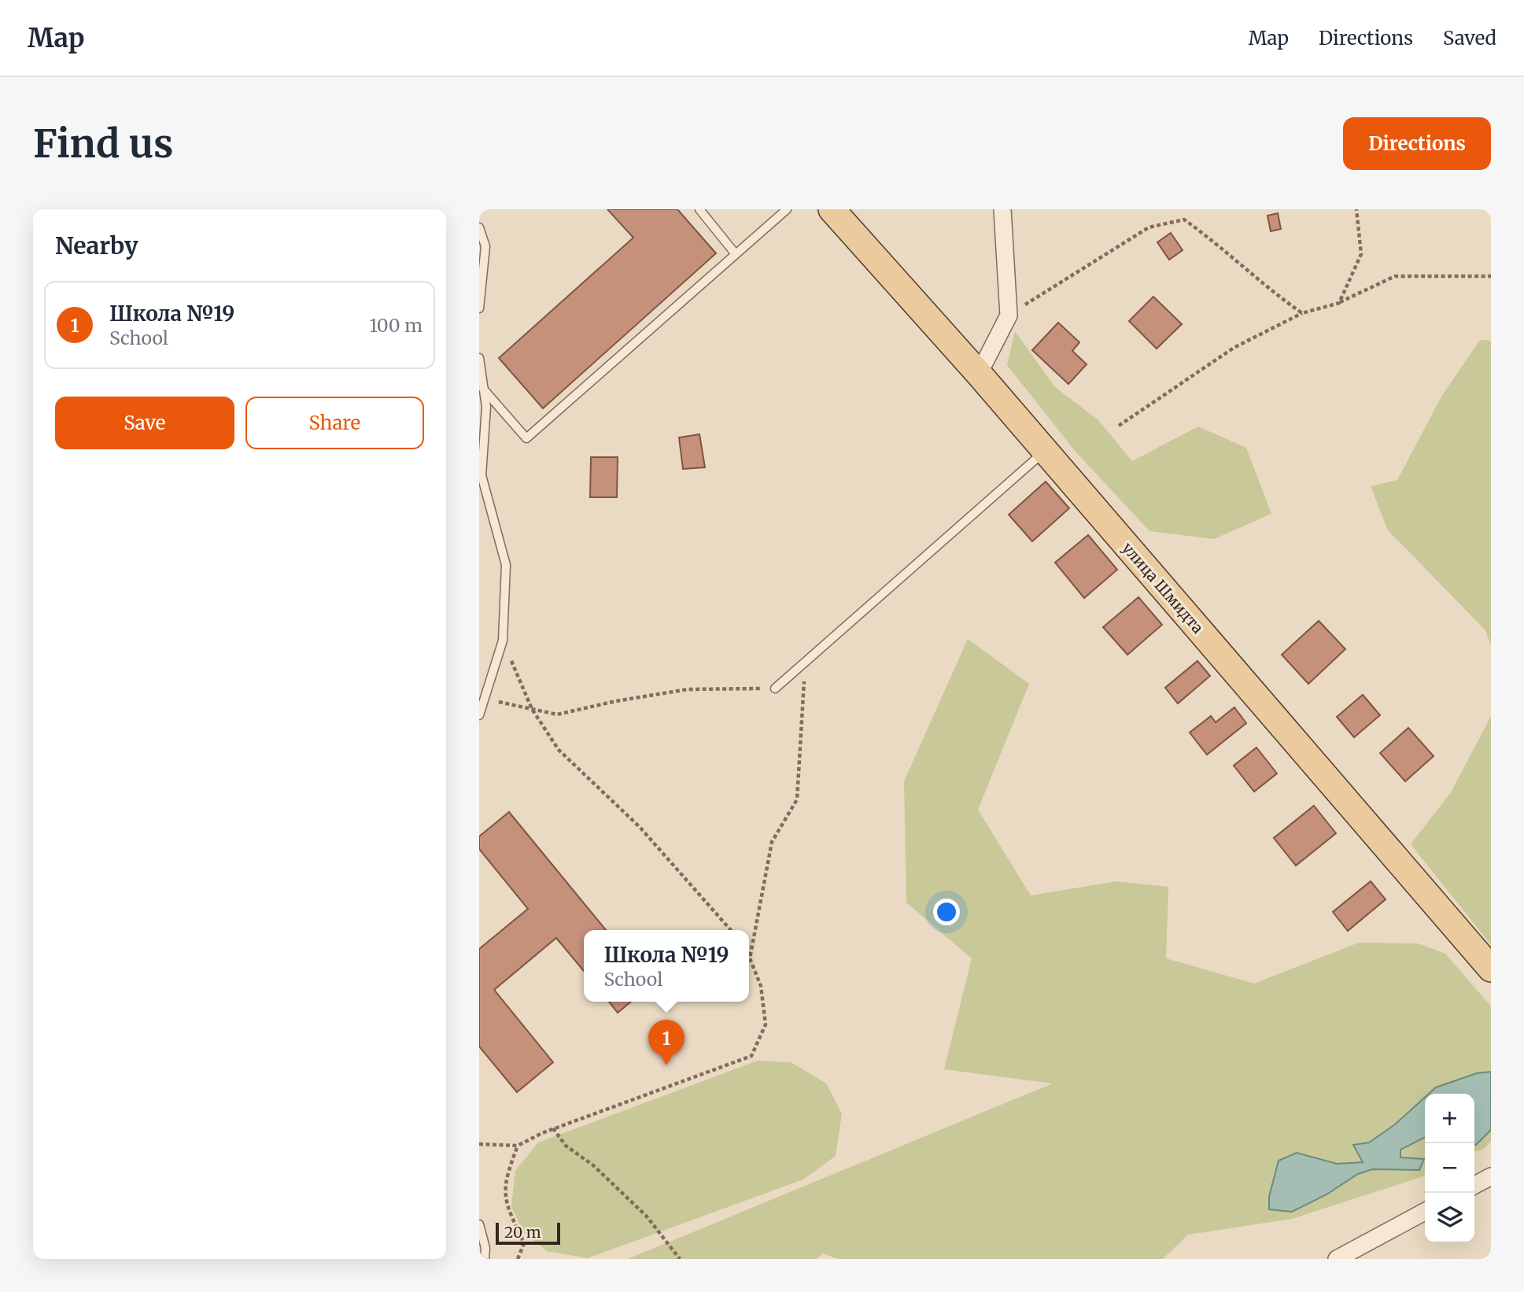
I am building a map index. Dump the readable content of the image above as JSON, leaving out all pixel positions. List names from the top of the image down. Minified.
{"streets":{"main road":["улица Шмидта"]},"scale_bar":"20 m","page":{"header":"Map","nav":["Map","Directions","Saved"],"buttons":["Directions",["Save","Share"]],"title":"Find us","heading":"Nearby","list":[{"mark":"1","name":"Школа №19","note":"School","value":"100 m"}],"popup":["Школа №19","School"],"pins":"1","map_buttons":["+","−"],"scale":"20 m"}}
